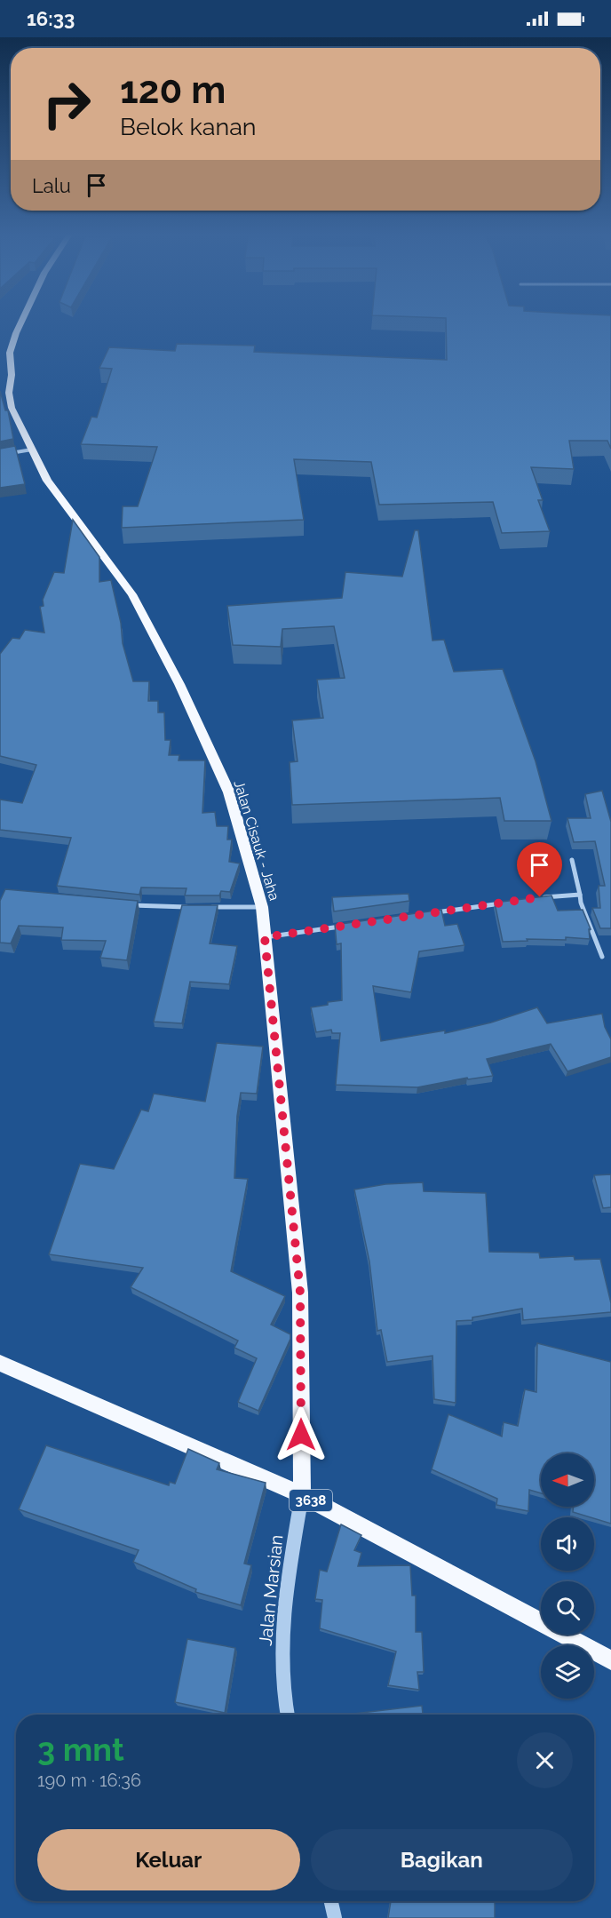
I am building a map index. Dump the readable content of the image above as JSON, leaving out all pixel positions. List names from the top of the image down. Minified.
{"streets":{"main road":["Jalan Cisauk - Jaha","3638"],"street":["Jalan Marsian"]},"crossings":[["Jalan Cisauk - Jaha","3638"],["Jalan Cisauk - Jaha","Jalan Marsian"],["3638","Jalan Marsian"]],"north":"left","page":{"status":"16:33","turn":["120 m","Belok kanan"],"then":"Lalu","heading":["3 mnt","190 m · 16:36"],"buttons":["Keluar","Bagikan"]}}
